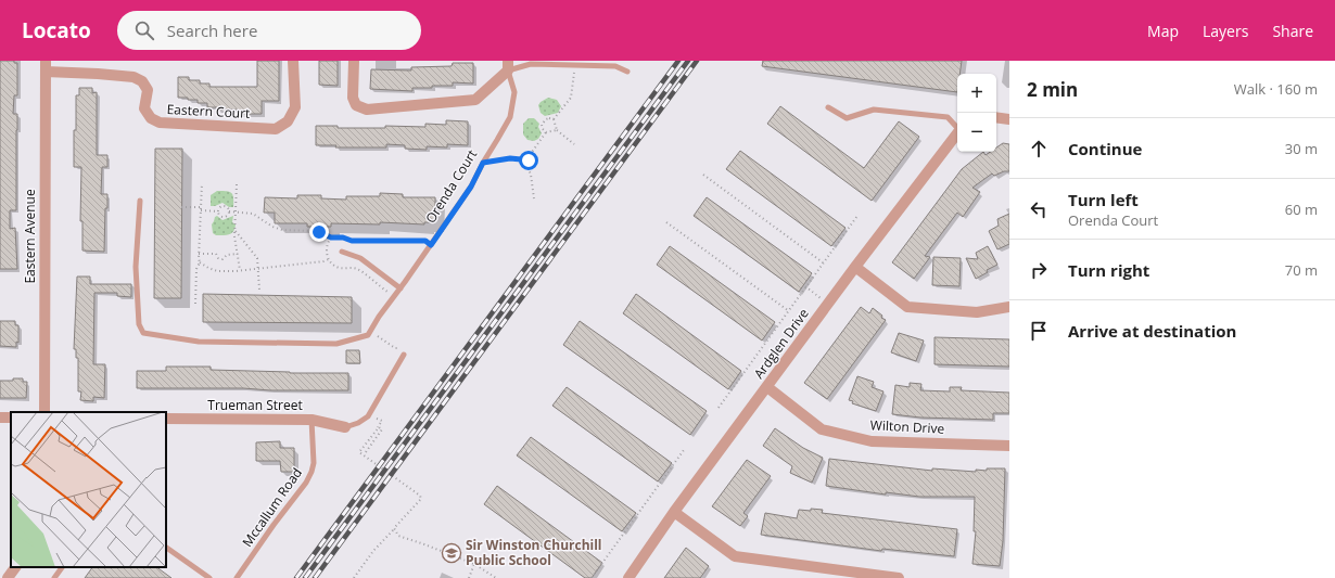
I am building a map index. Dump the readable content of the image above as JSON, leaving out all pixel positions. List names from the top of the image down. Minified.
{"streets":{"street":["Eastern Court","Eastern Avenue","Ardglen Drive","Trueman Street","Wilton Drive"],"lane":["Orenda Court","Mccallum Road"]},"crossings":[["Eastern Court","Eastern Avenue"],["Ardglen Drive","Wilton Drive"],["Trueman Street","Mccallum Road"]],"places":{"school or university":["Sir Winston Churchill Public School"]},"page":{"header":"Locato","search":"Search here","nav":["Map","Layers","Share"],"heading":["2 min","Walk · 160 m"],"map_buttons":["+","−"],"list":[["Continue","30 m"],["Turn left","Orenda Court","60 m"],["Turn right","70 m"],"Arrive at destination"]}}
